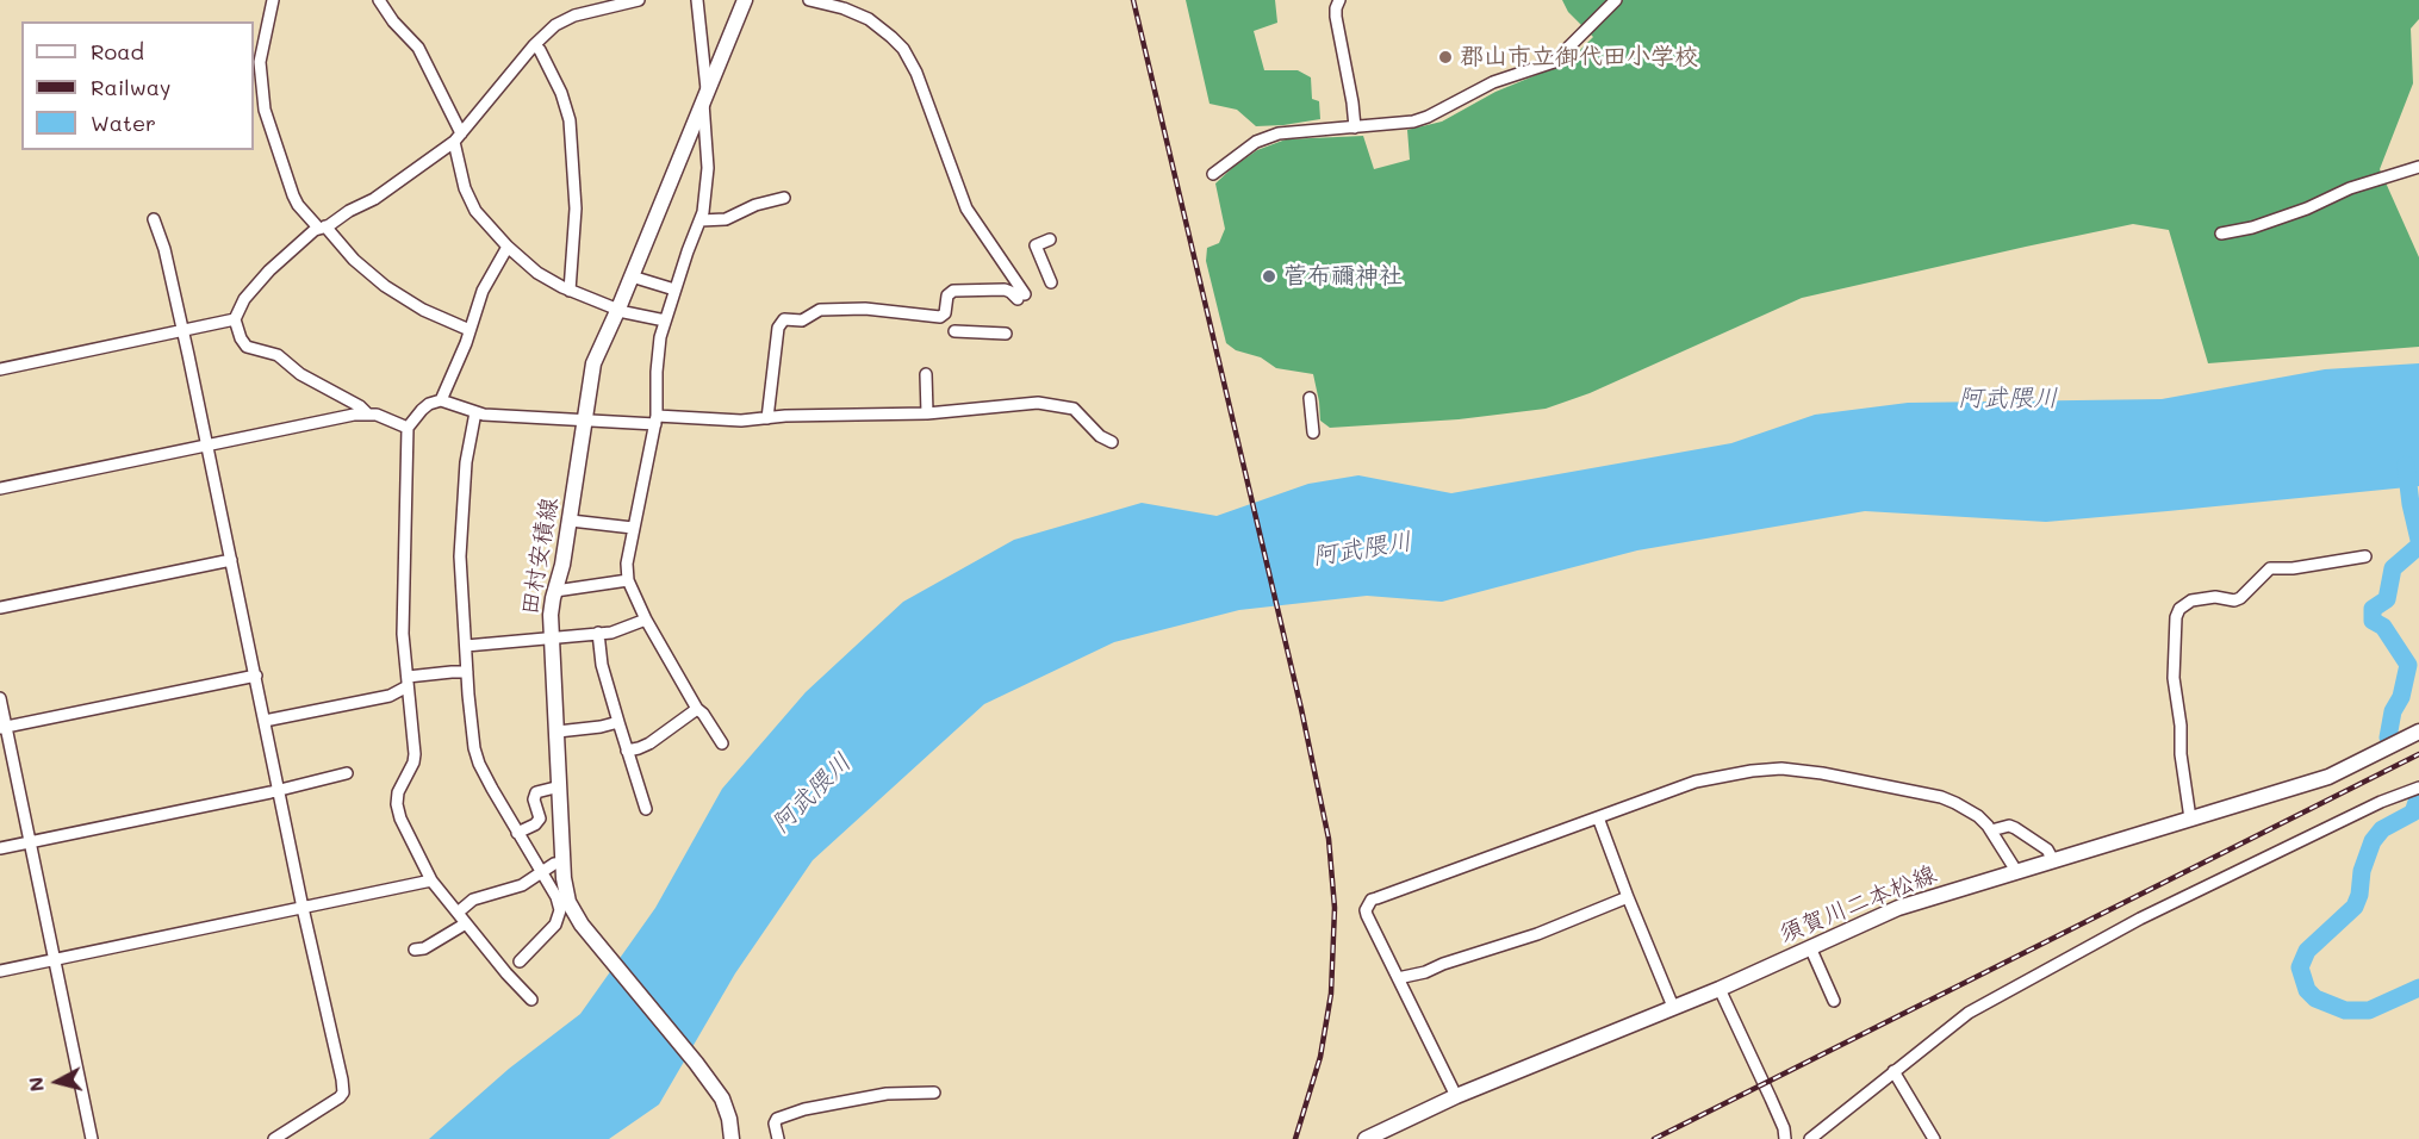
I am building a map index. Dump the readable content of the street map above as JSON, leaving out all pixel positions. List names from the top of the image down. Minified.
{"streets":{"main road":["田村安積線","須賀川二本松線"]},"water":["阿武隈川"],"places":["郡山市立御代田小学校","菅布禰神社"],"legend":["Road","Railway","Water"],"north":"left"}
